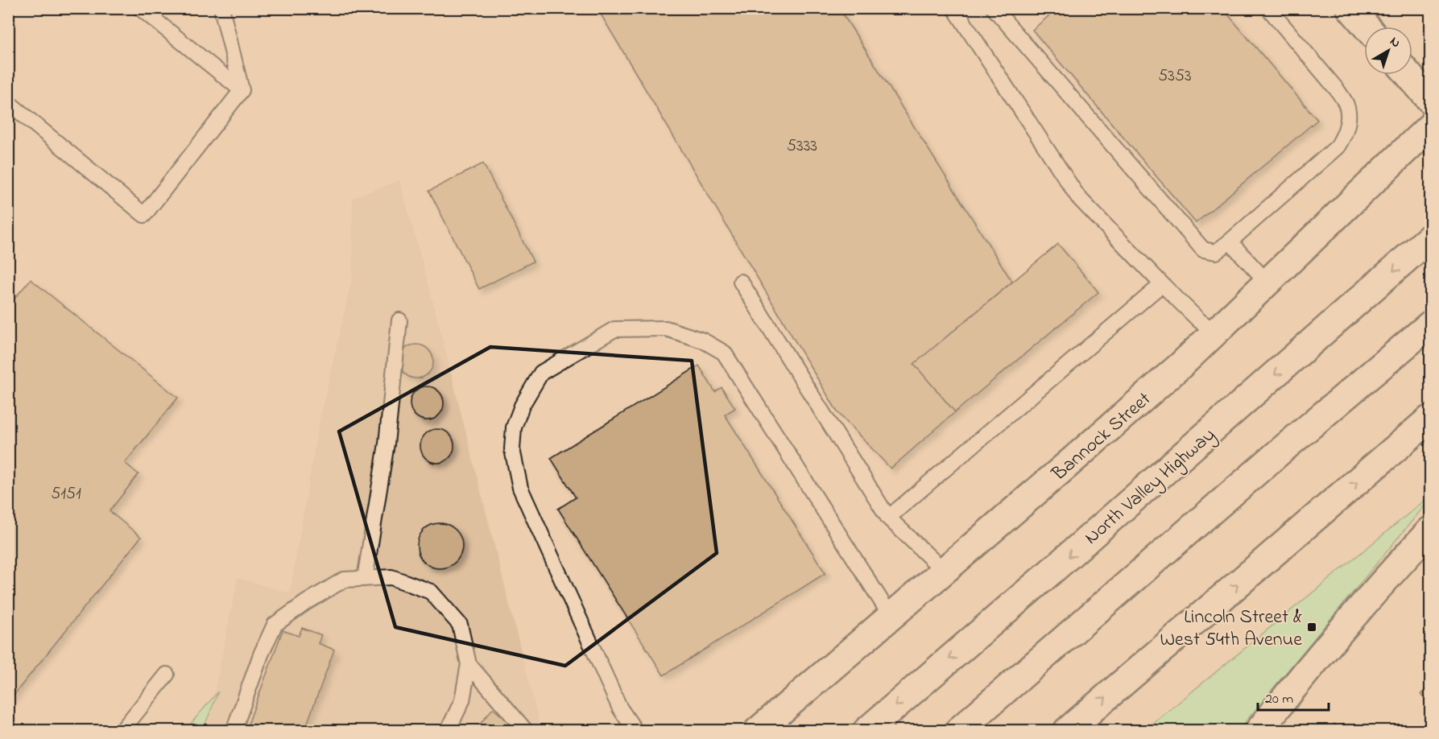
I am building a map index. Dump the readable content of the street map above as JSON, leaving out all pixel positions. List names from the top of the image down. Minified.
{"streets":{"main road":["Bannock Street","North Valley Highway"]},"places":{"transit":["Lincoln Street & West 54th Avenue"]},"house_numbers":["5353","5333","5151"],"scale_bar":"20 m","north":"top right"}
